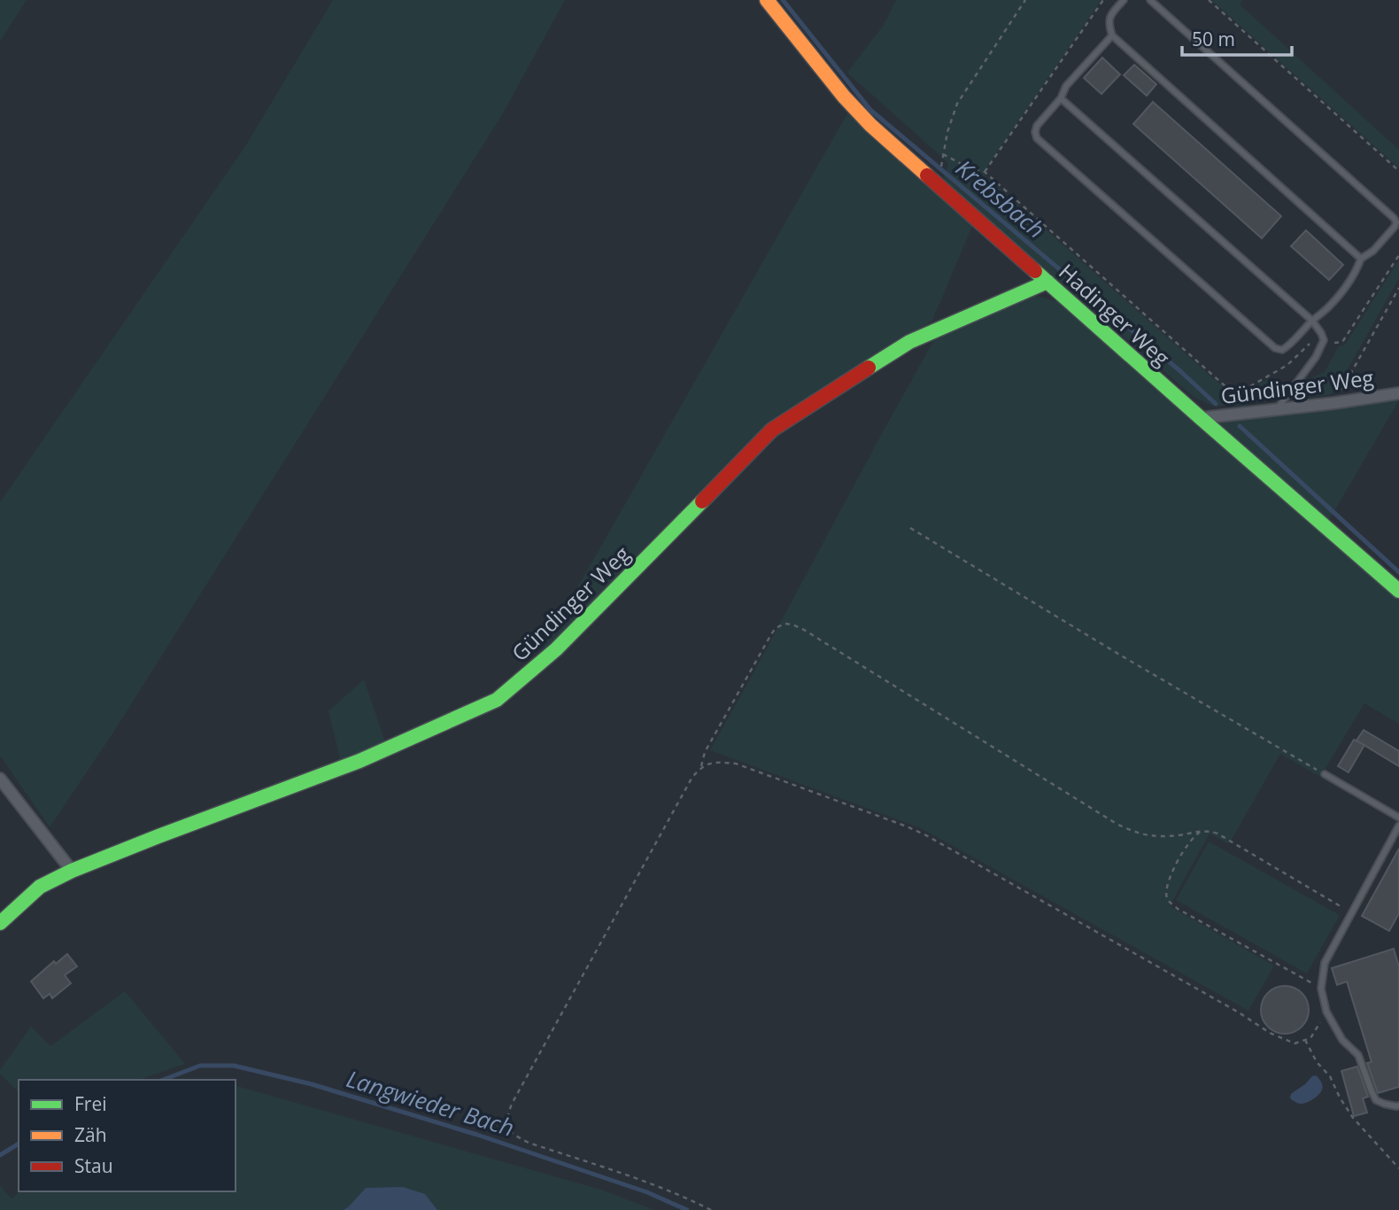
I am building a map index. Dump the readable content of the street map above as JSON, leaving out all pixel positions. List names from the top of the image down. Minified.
{"streets":{"street":["Hadinger Weg","Gündinger Weg"]},"crossings":[["Hadinger Weg","Gündinger Weg"]],"water":["Krebsbach","Langwieder Bach"],"legend":["Frei","Zäh","Stau"],"scale_bar":"50 m"}
